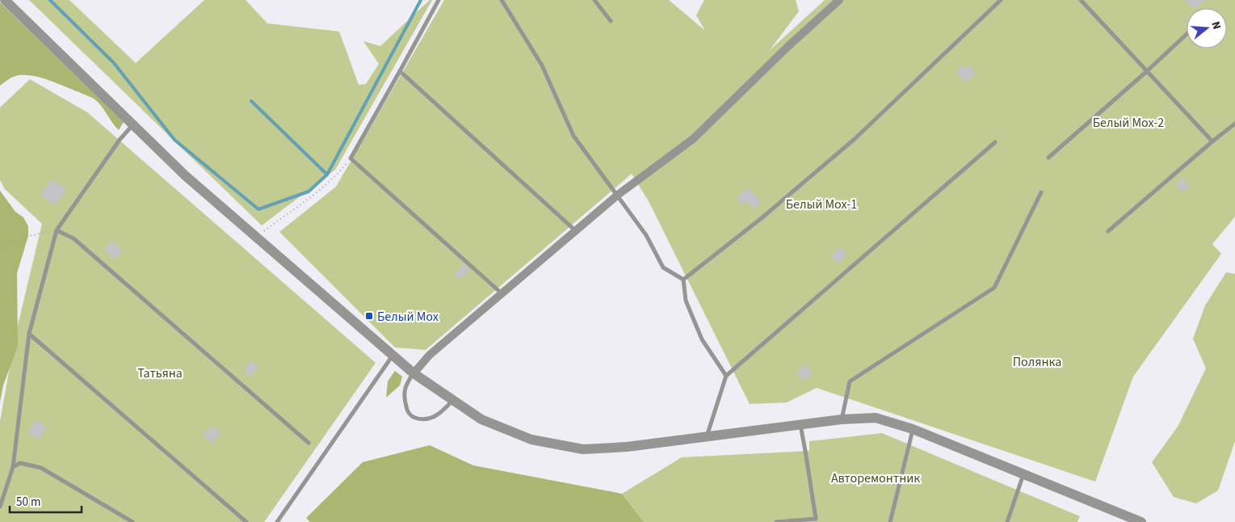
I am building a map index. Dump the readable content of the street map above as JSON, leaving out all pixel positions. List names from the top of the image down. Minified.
{"parks":["Белый Мох-2","Белый Мох-1","Полянка","Татьяна","Авторемонтник"],"places":{"transit":["Белый Мох"]},"scale_bar":"50 m","north":"right"}
